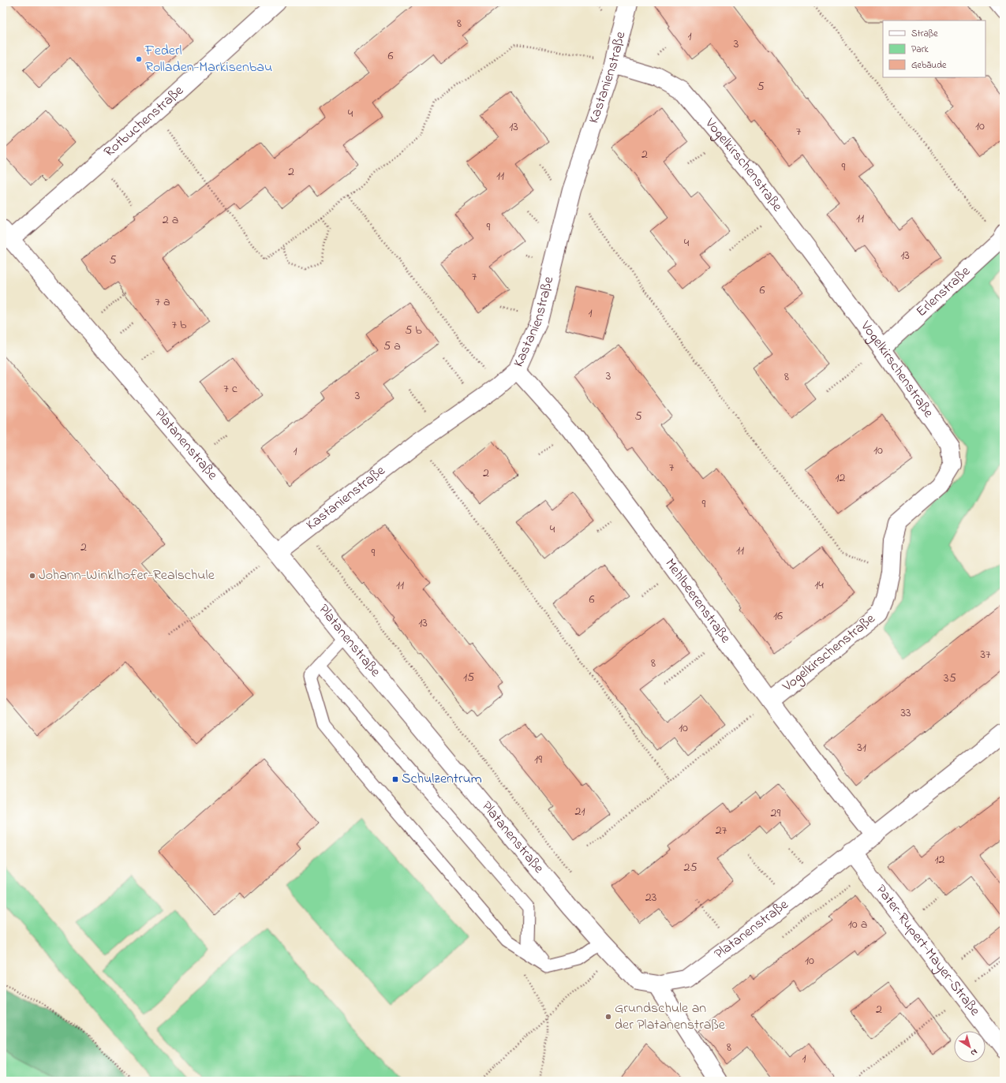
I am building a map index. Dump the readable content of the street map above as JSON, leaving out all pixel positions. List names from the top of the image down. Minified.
{"streets":{"street":["Kastanienstraße","Rotbuchenstraße","Vogelkirschenstraße","Erlenstraße","Platanenstraße","Mehlbeerenstraße","Pater-Rupert-Mayer-Straße"]},"crossings":[["Kastanienstraße","Vogelkirschenstraße"],["Kastanienstraße","Platanenstraße"],["Kastanienstraße","Mehlbeerenstraße"],["Rotbuchenstraße","Platanenstraße"],["Vogelkirschenstraße","Erlenstraße"],["Vogelkirschenstraße","Mehlbeerenstraße"],["Platanenstraße","Mehlbeerenstraße"],["Platanenstraße","Pater-Rupert-Mayer-Straße"]],"places":{"other":["Federl Rolladen-Markisenbau","Johann-Winklhofer-Realschule","Grundschule an der Platanenstraße"],"transit":["Schulzentrum"]},"house_numbers":["8","1","3","6","5","4","10","13","7","2","9","2","11","11","2 a","9","4","13","5","7","6","7 a","1","7 b","5 b","5 a","3","8","7 c","3","5","10","1","7","2","12","9","4","2","11","9","11","14","6","16","13","37","8","15","35","33","10","31","19","21","29","27","12","25","23","10 a","10","2","8","1"],"legend":["Straße","Park","Gebäude"],"north":"bottom right"}
